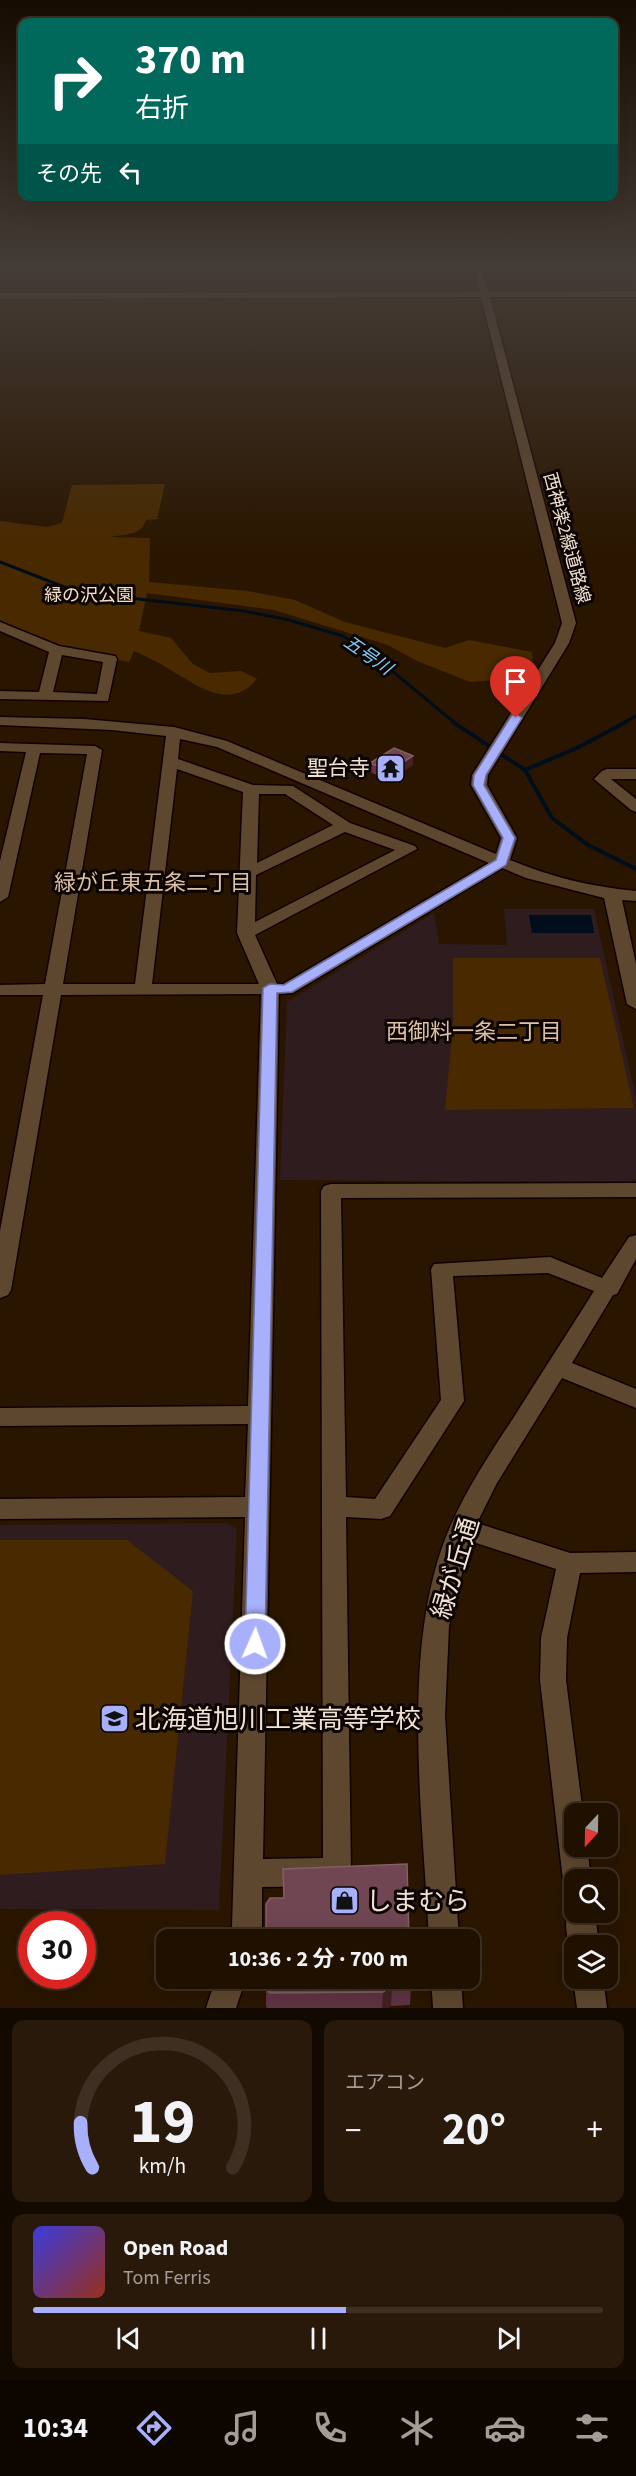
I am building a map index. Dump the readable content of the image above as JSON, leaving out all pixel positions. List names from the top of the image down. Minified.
{"streets":{"street":["西神楽2線道路線","緑が丘通"]},"districts":["緑が丘東五条二丁目","西御料一条二丁目"],"water":["五号川"],"parks":["緑の沢公園"],"places":{"temple":["聖台寺"],"school or university":["北海道旭川工業高等学校"],"shop":["しまむら"]},"north":"bottom","page":{"turn":["370 m","右折"],"then":"その先","limit":"30","trip":"10:36 · 2 分 · 700 m","tile":"エアコン","heat":["−","20°","+"],"song":["Open Road","Tom Ferris"],"tabs":"10:34","gauge":["19","km/h"]}}
